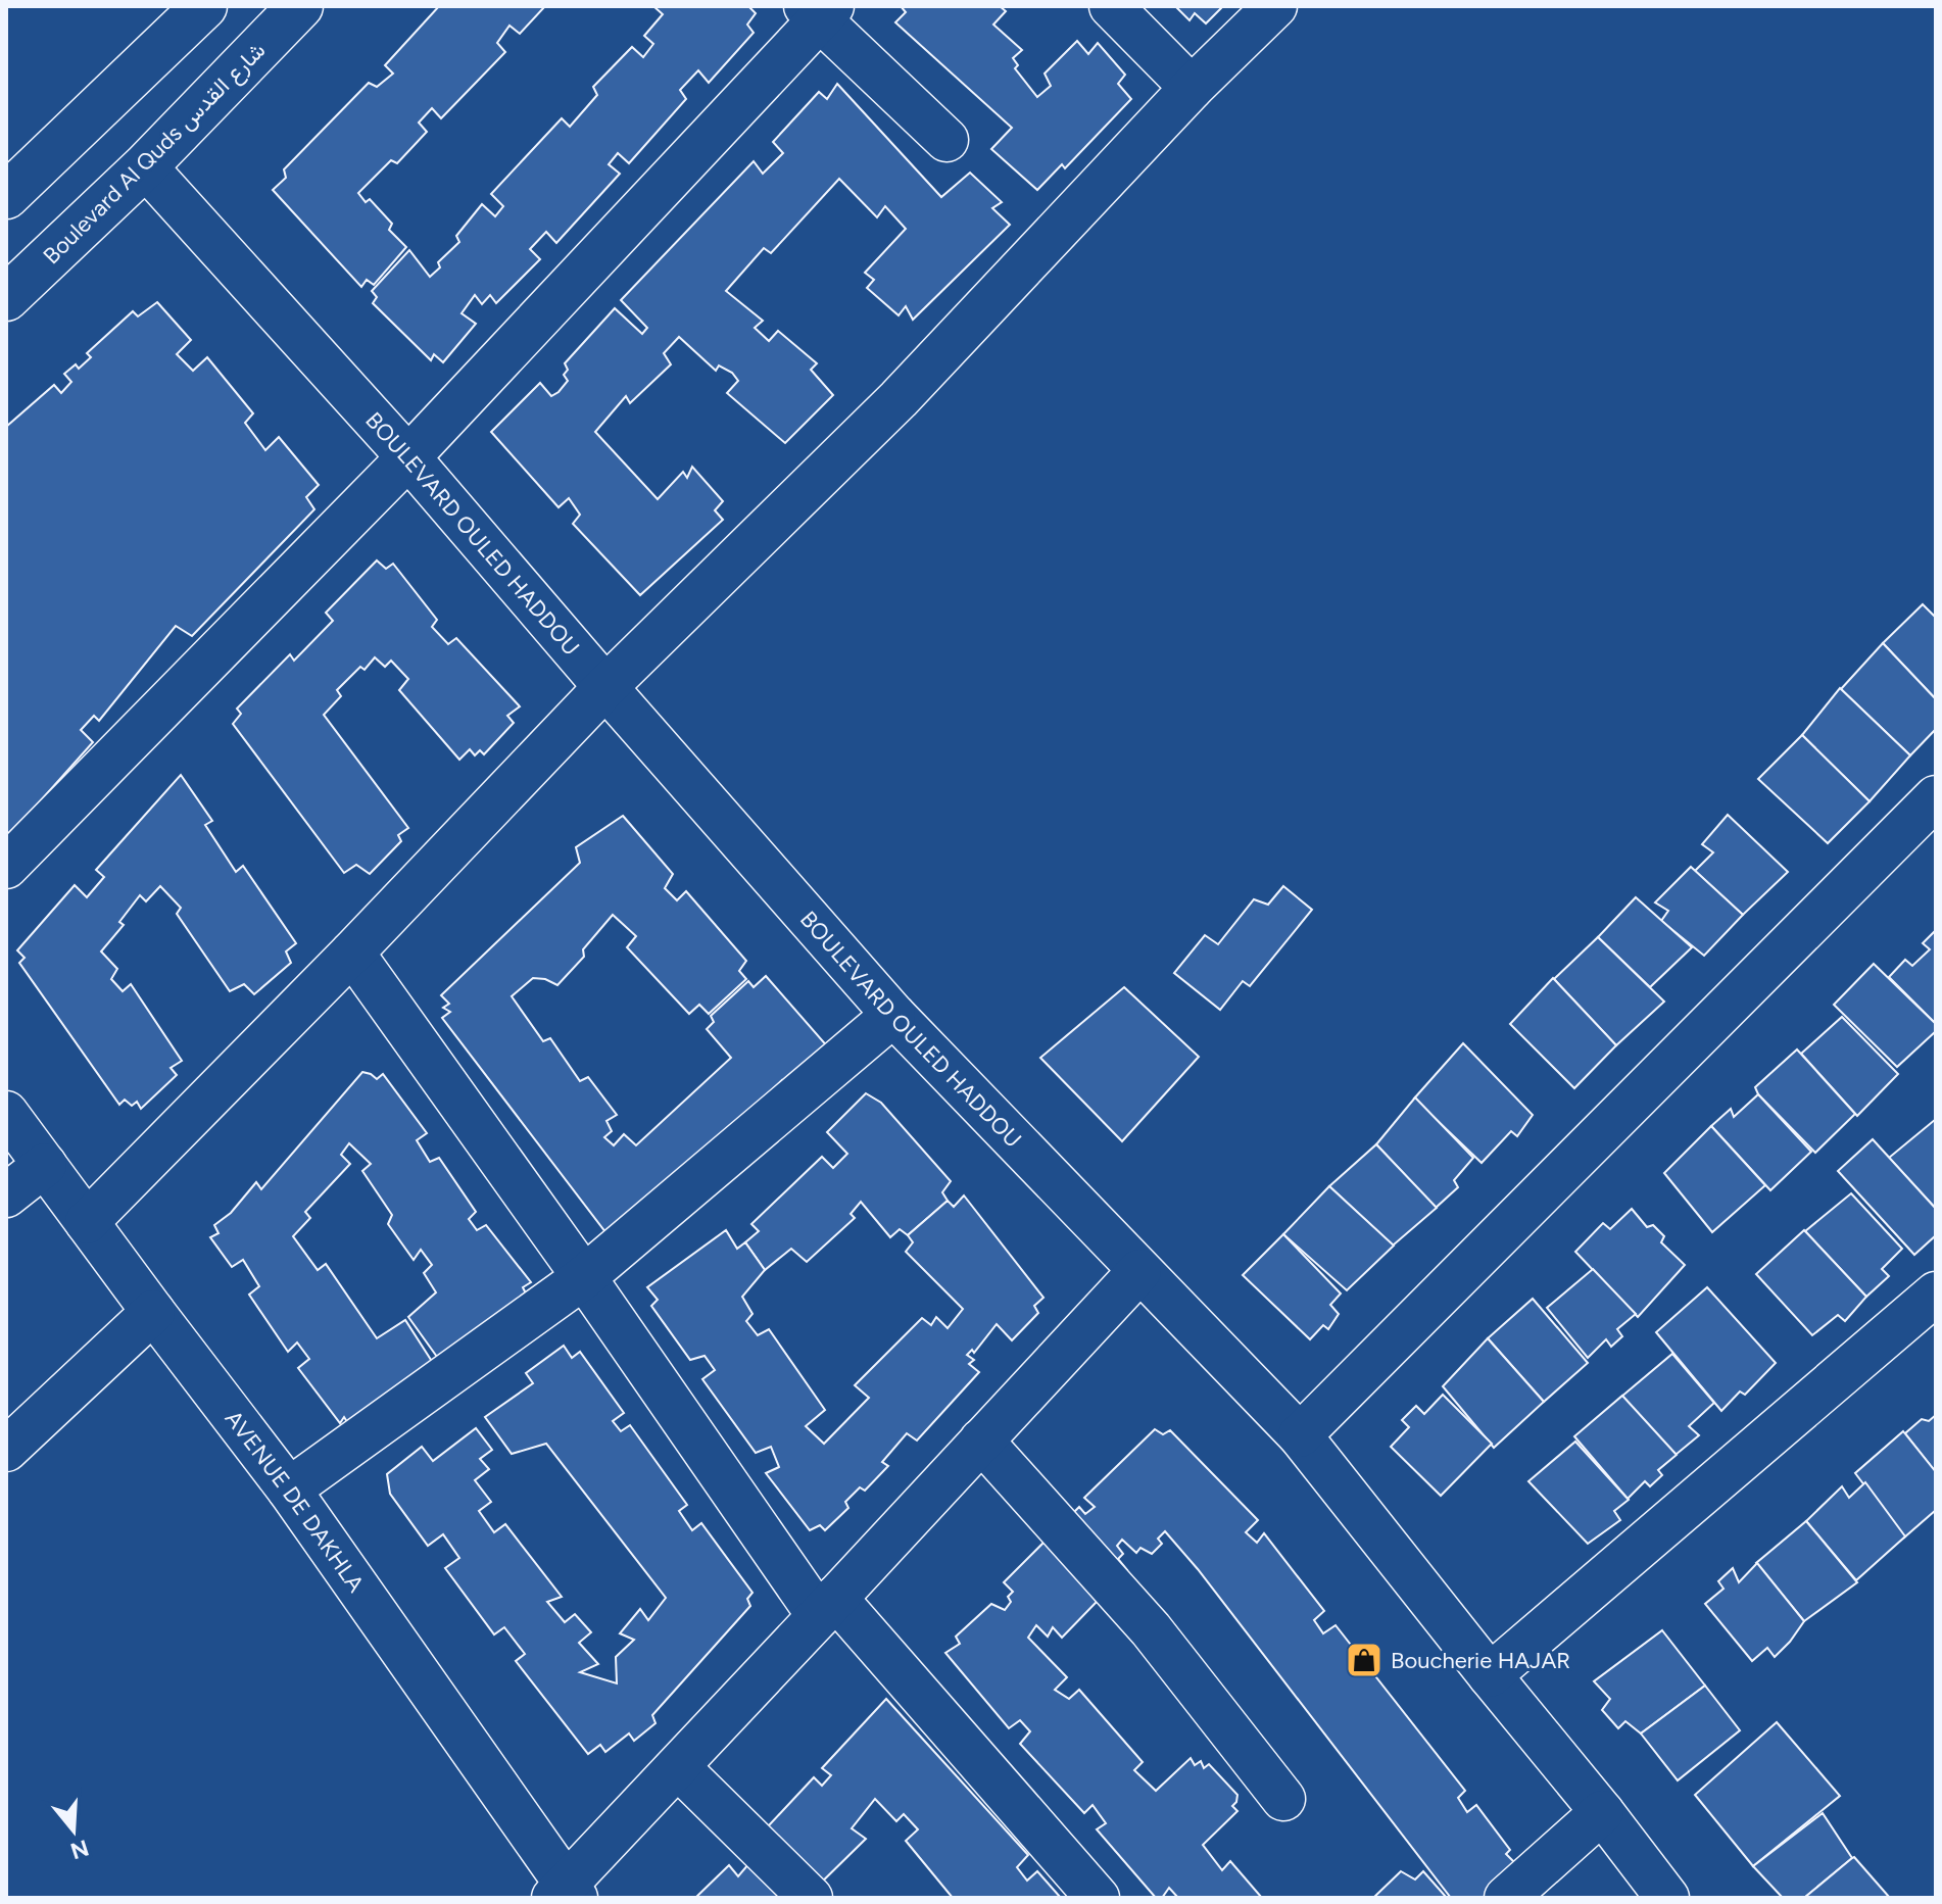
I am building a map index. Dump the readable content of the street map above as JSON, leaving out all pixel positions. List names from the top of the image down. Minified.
{"streets":{"main road":["Boulevard Al Quds شارع القدس"],"street":["BOULEVARD OULED HADDOU","AVENUE DE DAKHLA"]},"crossings":[["Boulevard Al Quds شارع القدس","BOULEVARD OULED HADDOU"]],"places":{"shop":["Boucherie HAJAR"]},"north":"bottom"}
